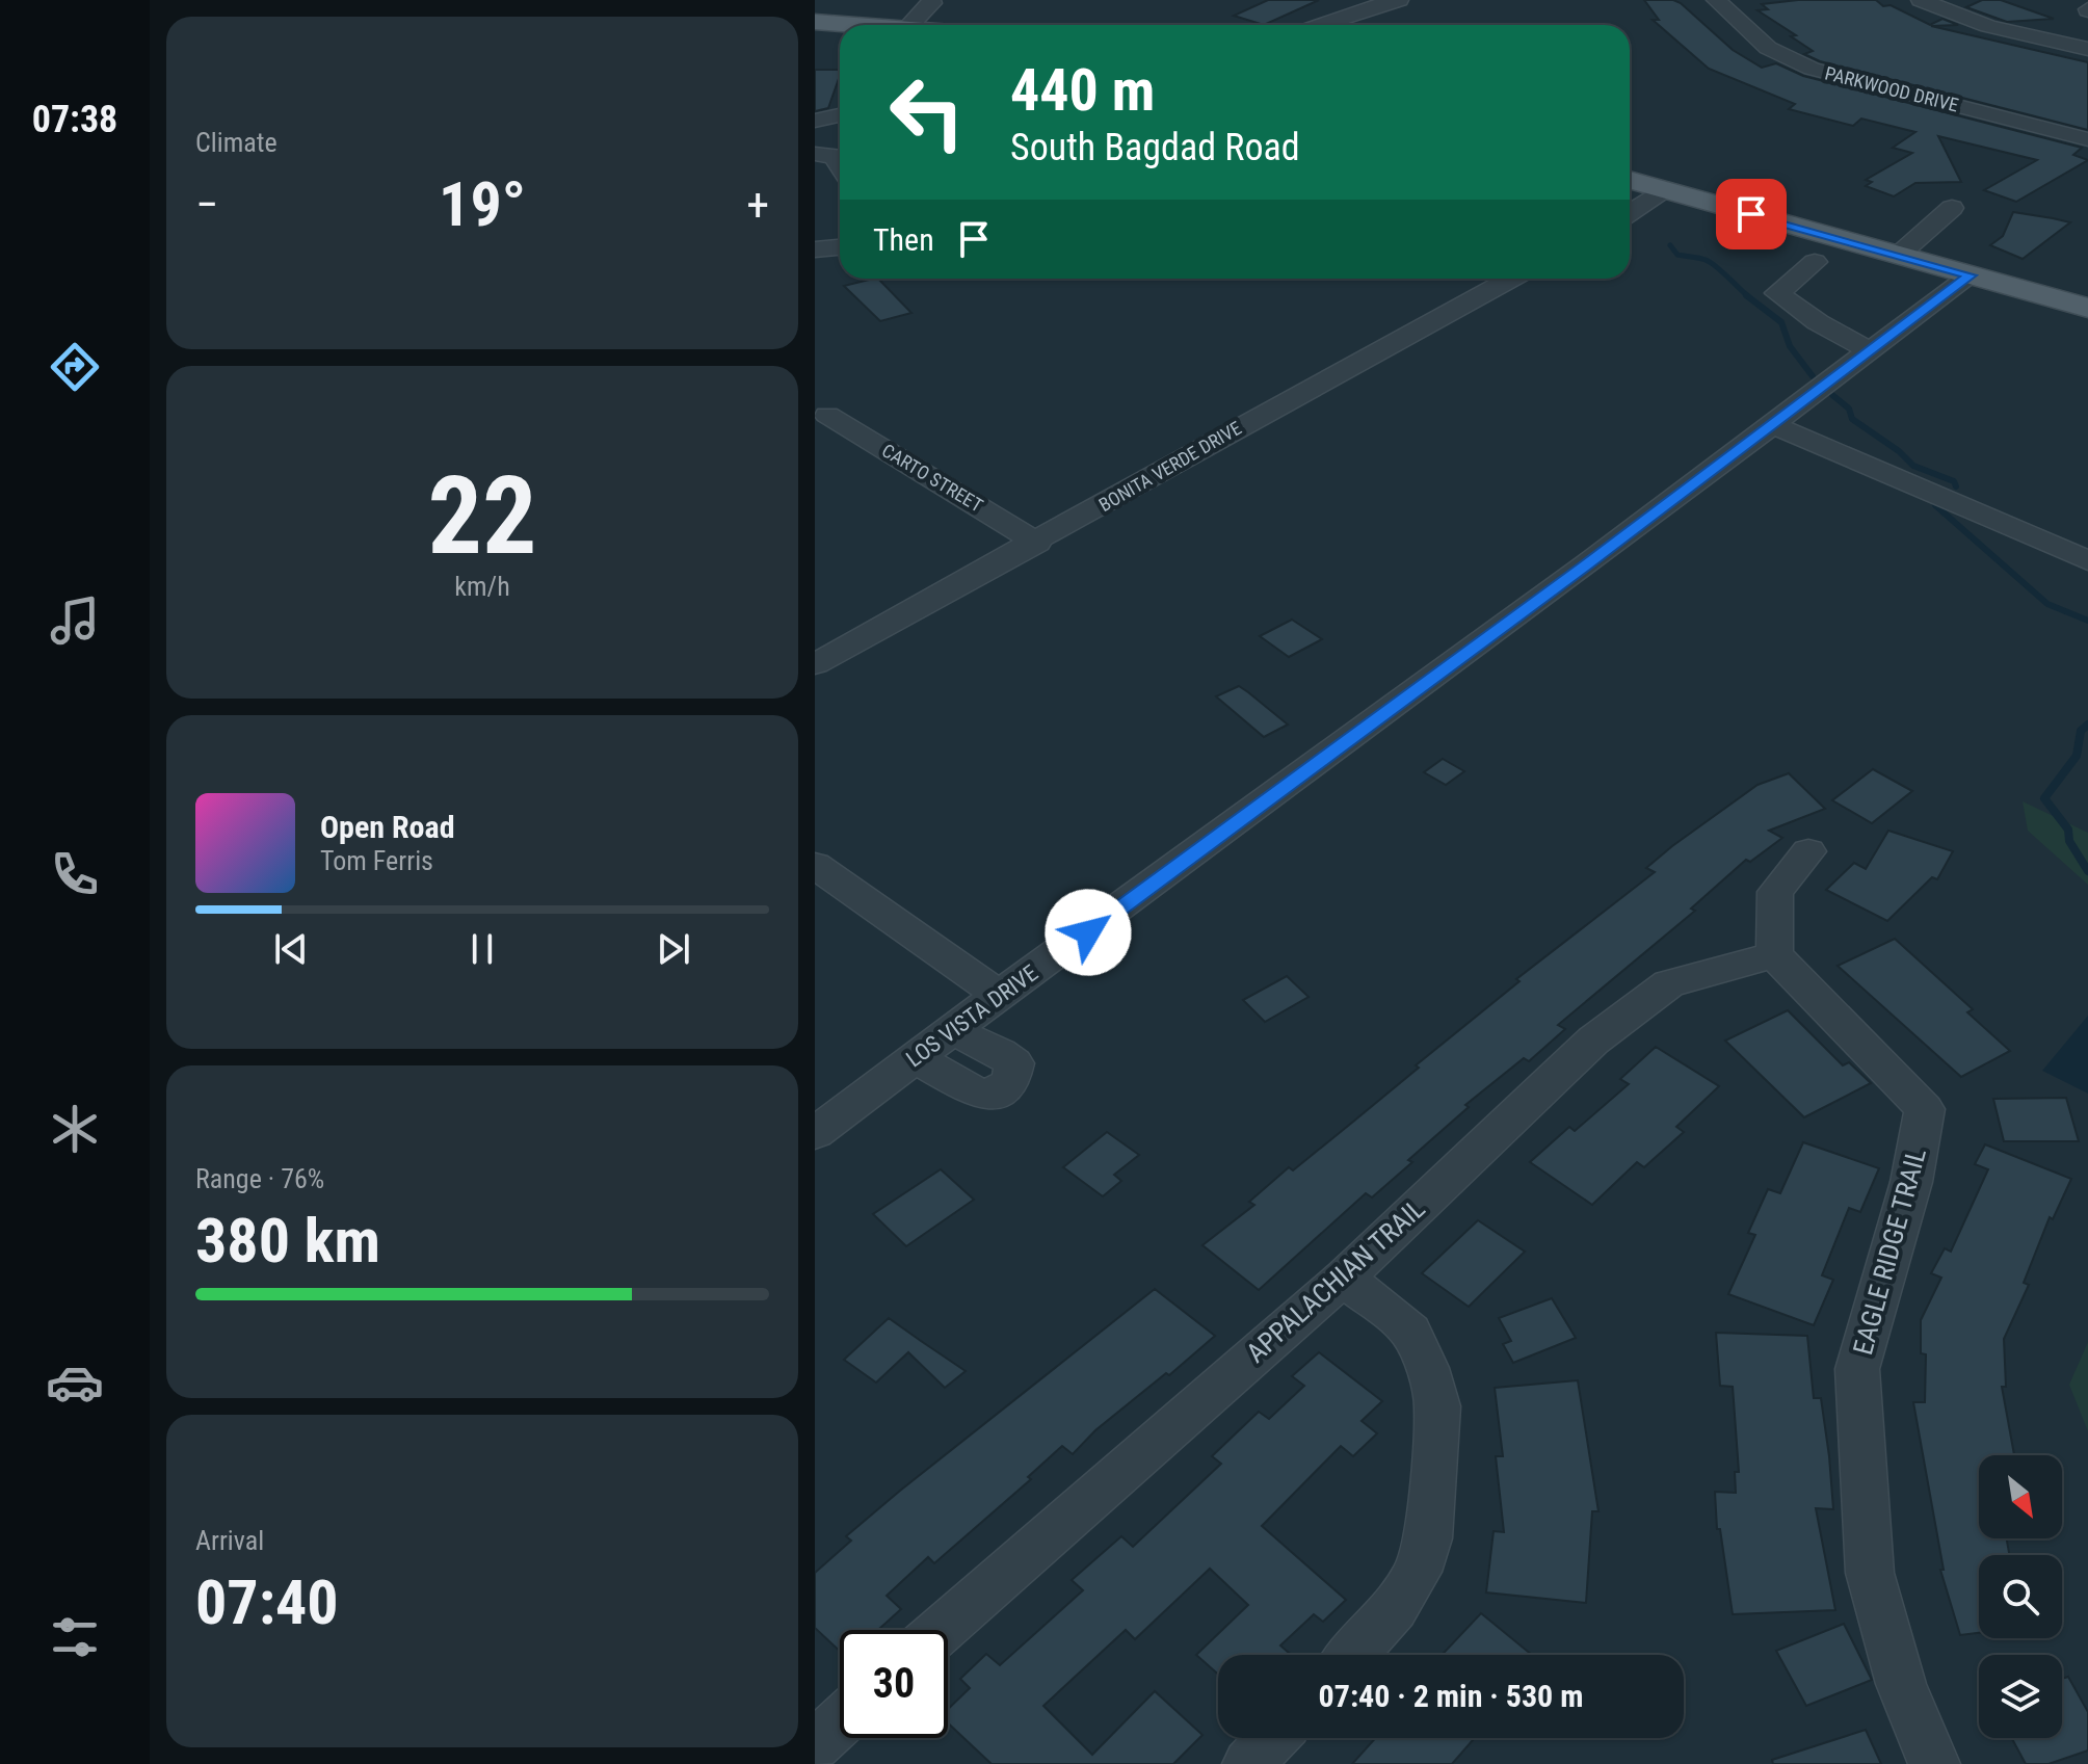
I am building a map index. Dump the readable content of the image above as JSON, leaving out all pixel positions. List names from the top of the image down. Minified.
{"streets":{"street":["PARKWOOD DRIVE","BONITA VERDE DRIVE","CARTO STREET","LOS VISTA DRIVE","EAGLE RIDGE TRAIL","APPALACHIAN TRAIL"]},"crossings":[["BONITA VERDE DRIVE","CARTO STREET"],["EAGLE RIDGE TRAIL","APPALACHIAN TRAIL"]],"north":"bottom right","page":{"tabs":"07:38","tile":["Climate",["22","km/h"],["Range · 76%","380 km"],["Arrival","07:40"]],"turn":["440 m","South Bagdad Road"],"heat":["−","19°","+"],"then":"Then","song":["Open Road","Tom Ferris"],"limit":"30","trip":"07:40 · 2 min · 530 m"}}
